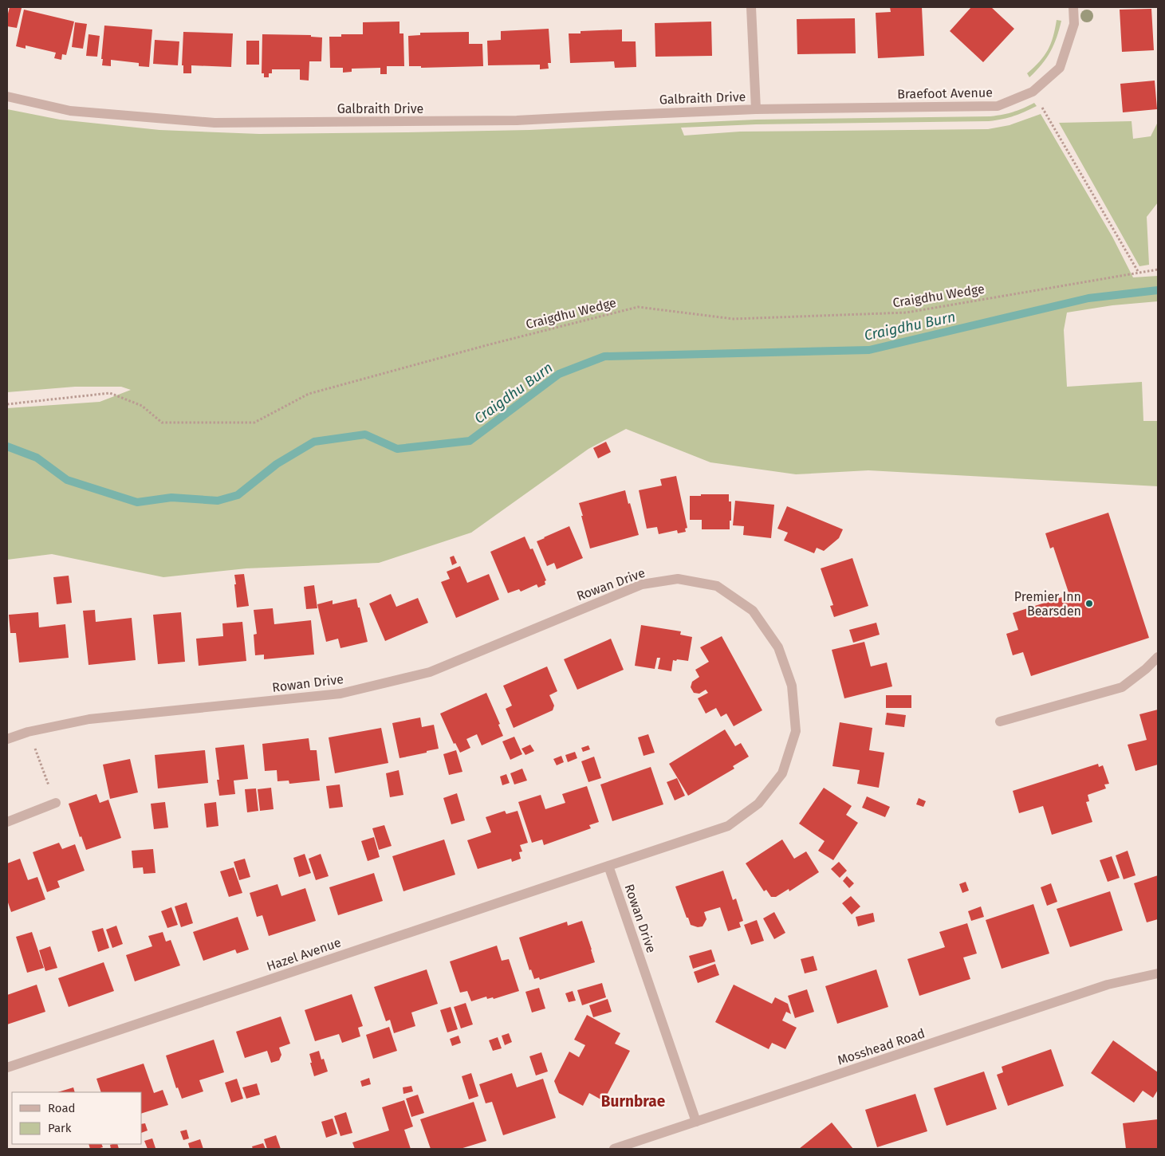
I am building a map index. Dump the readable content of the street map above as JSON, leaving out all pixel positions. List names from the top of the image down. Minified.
{"streets":{"street":["Braefoot Avenue","Galbraith Drive","Rowan Drive","Hazel Avenue","Mosshead Road"],"path":["Craigdhu Wedge"]},"crossings":[["Braefoot Avenue","Galbraith Drive"],["Rowan Drive","Hazel Avenue"],["Rowan Drive","Mosshead Road"]],"districts":["Burnbrae"],"water":["Craigdhu Burn"],"places":["Premier Inn Bearsden"],"legend":["Road","Park"]}
